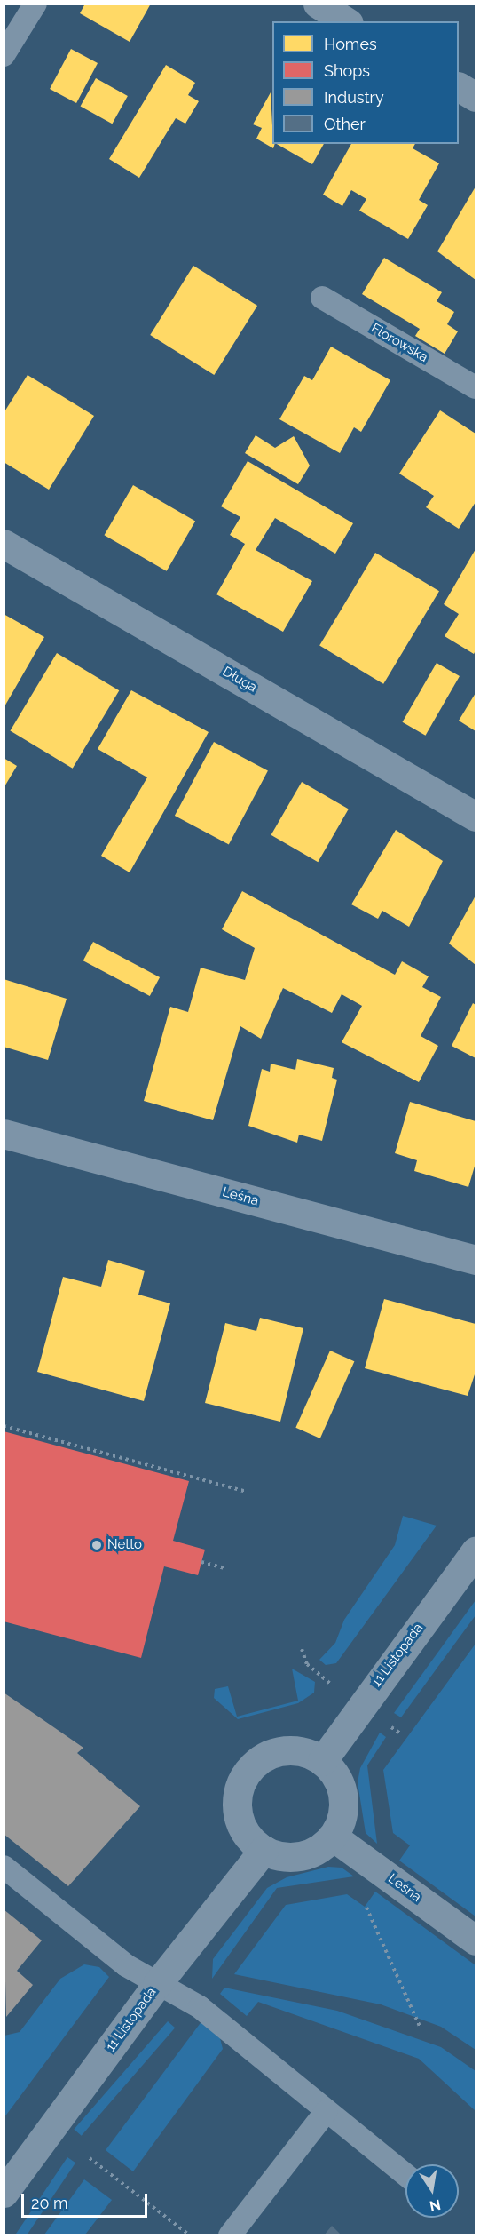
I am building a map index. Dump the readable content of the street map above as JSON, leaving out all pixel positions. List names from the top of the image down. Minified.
{"streets":{"street":["Długa","Leśna","11 Listopada"],"lane":["Florowska"]},"crossings":[["Leśna","11 Listopada"]],"places":["Netto"],"legend":["Homes","Shops","Industry","Other"],"scale_bar":"20 m","north":"bottom"}
